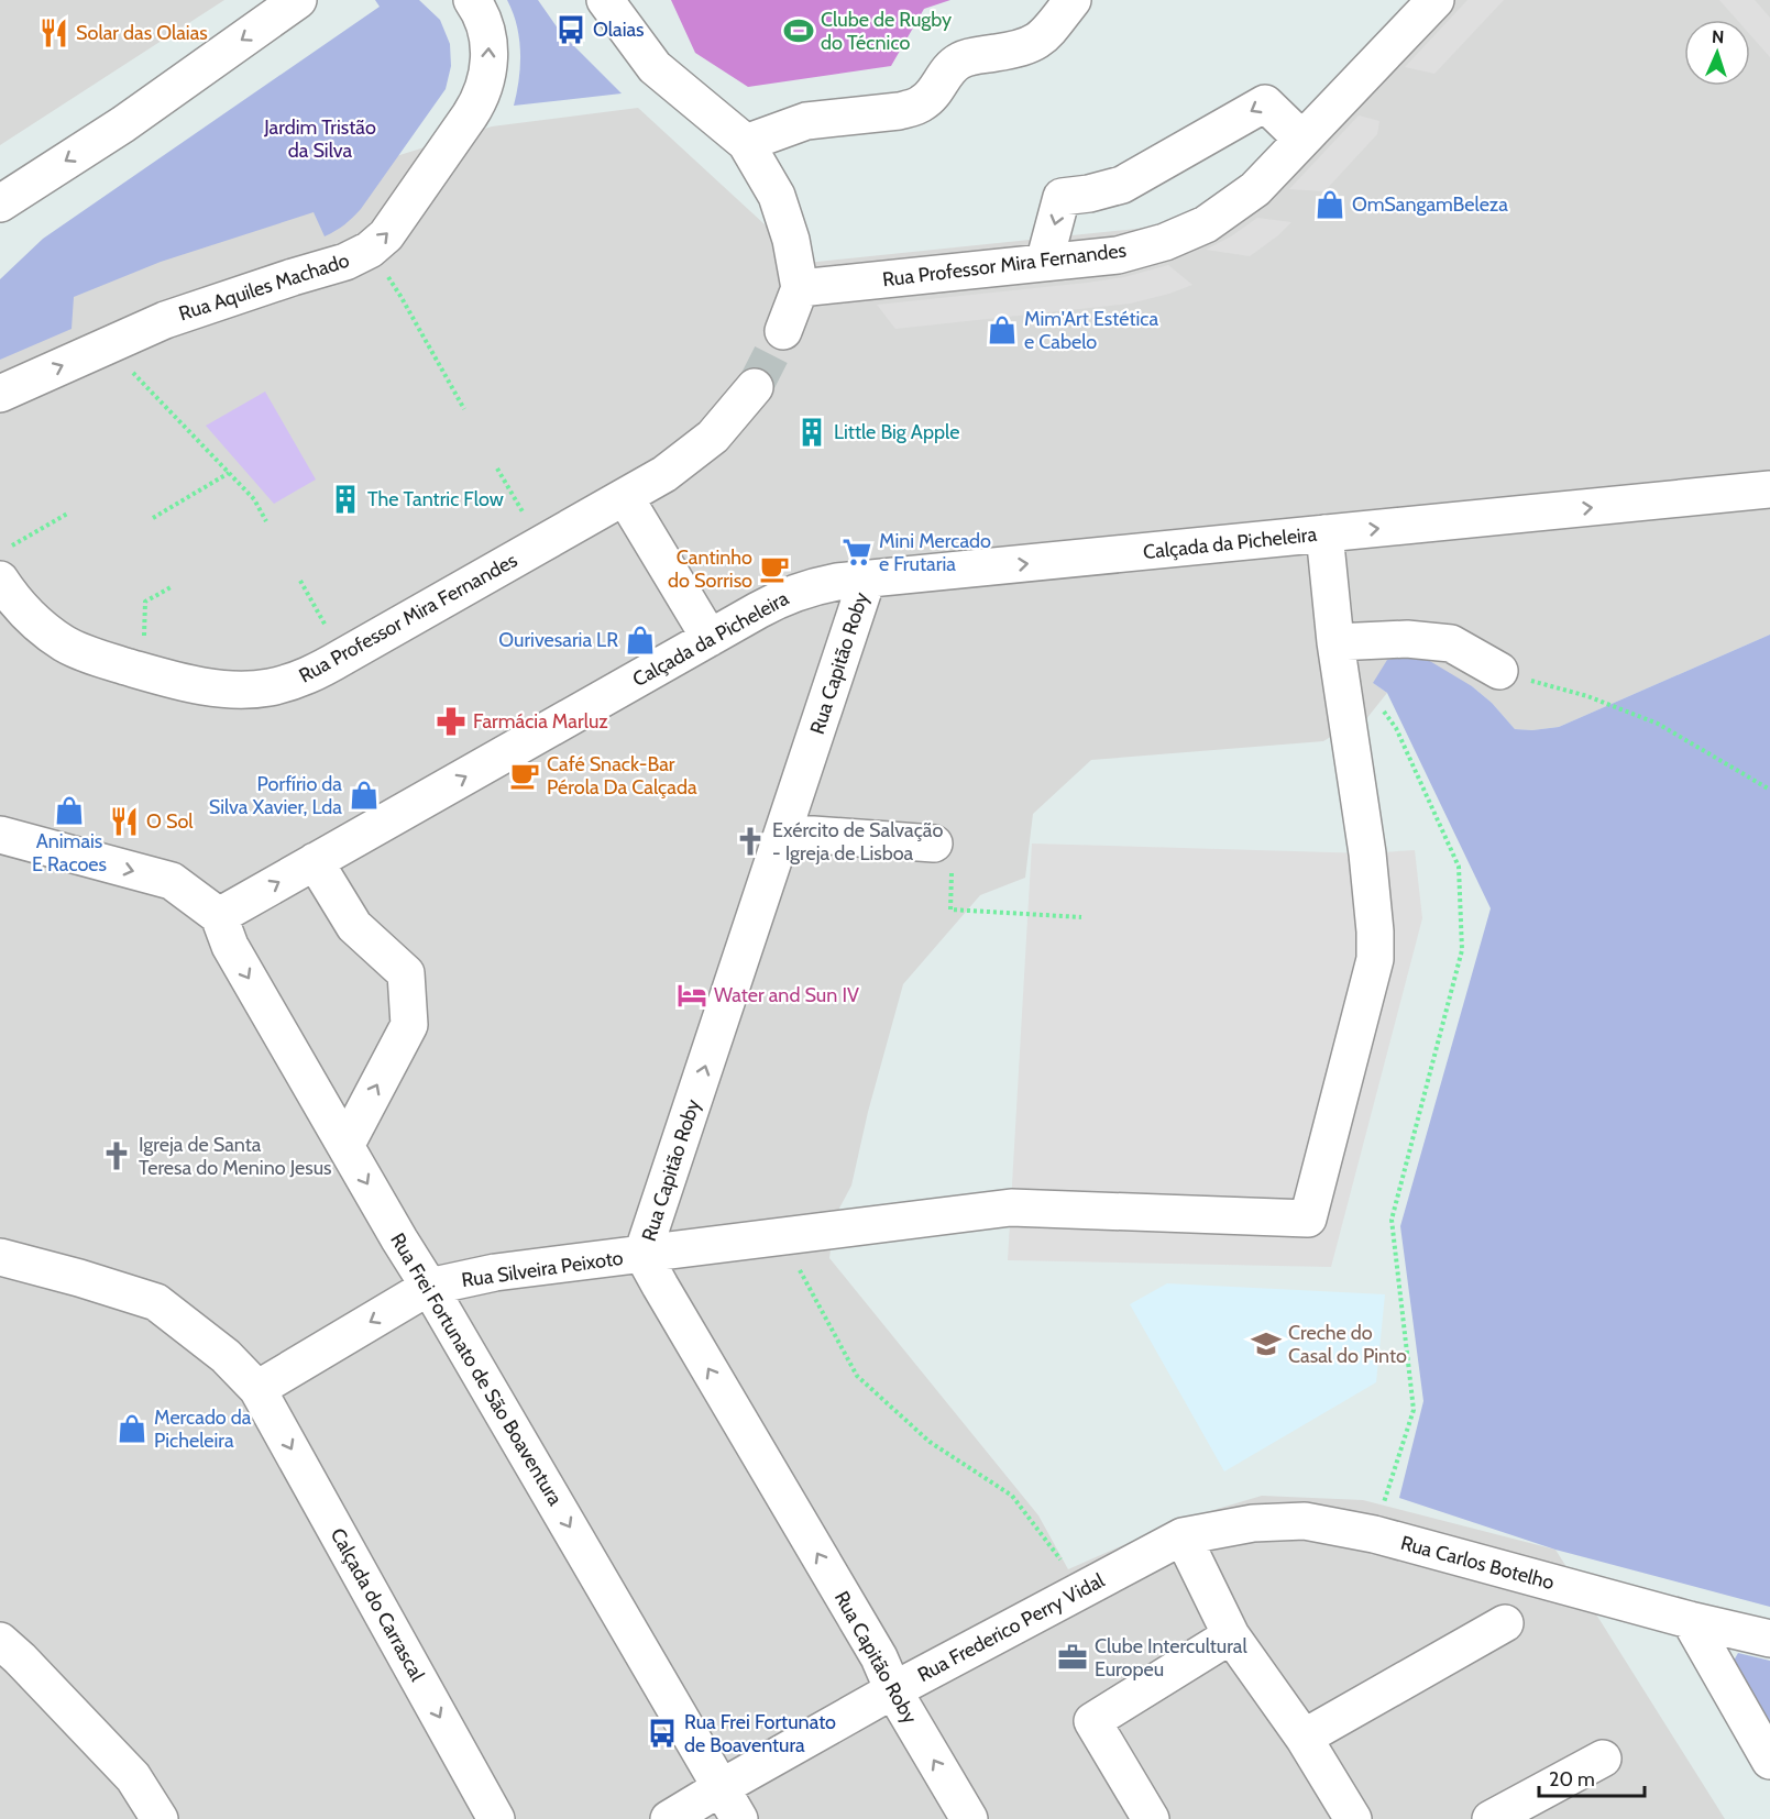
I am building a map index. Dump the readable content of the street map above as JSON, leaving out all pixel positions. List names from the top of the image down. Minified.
{"streets":{"street":["Rua Professor Mira Fernandes","Rua Aquiles Machado","Calçada da Picheleira","Rua Capitão Roby","Rua Silveira Peixoto","Rua Frei Fortunato de São Boaventura","Rua Carlos Botelho","Calçada do Carrascal","Rua Frederico Perry Vidal"]},"crossings":[["Calçada da Picheleira","Rua Capitão Roby"],["Calçada da Picheleira","Rua Frei Fortunato de São Boaventura"],["Rua Capitão Roby","Rua Silveira Peixoto"],["Rua Capitão Roby","Rua Frederico Perry Vidal"],["Rua Silveira Peixoto","Rua Frei Fortunato de São Boaventura"],["Rua Silveira Peixoto","Calçada do Carrascal"],["Rua Frei Fortunato de São Boaventura","Rua Frederico Perry Vidal"],["Rua Carlos Botelho","Rua Frederico Perry Vidal"]],"one_way":["Rua Aquiles Machado","Calçada da Picheleira","Rua Capitão Roby","Rua Frei Fortunato de São Boaventura"],"parks":["Jardim Tristão da Silva"],"places":{"bus stop":["Olaias","Rua Frei Fortunato de Boaventura"],"sports":["Clube de Rugby do Técnico"],"restaurant":["Solar das Olaias","O Sol"],"shop":["OmSangamBeleza","Mim'Art Estética e Cabelo","Ourivesaria LR","Porfírio da Silva Xavier, Lda","Animais E Racoes","Mercado da Picheleira"],"building":["Little Big Apple","The Tantric Flow"],"supermarket":["Mini Mercado e Frutaria"],"cafe":["Cantinho do Sorriso","Café Snack-Bar Pérola Da Calçada"],"pharmacy":["Farmácia Marluz"],"church":["Exército de Salvação - Igreja de Lisboa","Igreja de Santa Teresa do Menino Jesus"],"hotel":["Water and Sun IV"],"school or university":["Creche do Casal do Pinto"],"office":["Clube Intercultural Europeu"]},"scale_bar":"20 m","north":"top"}
